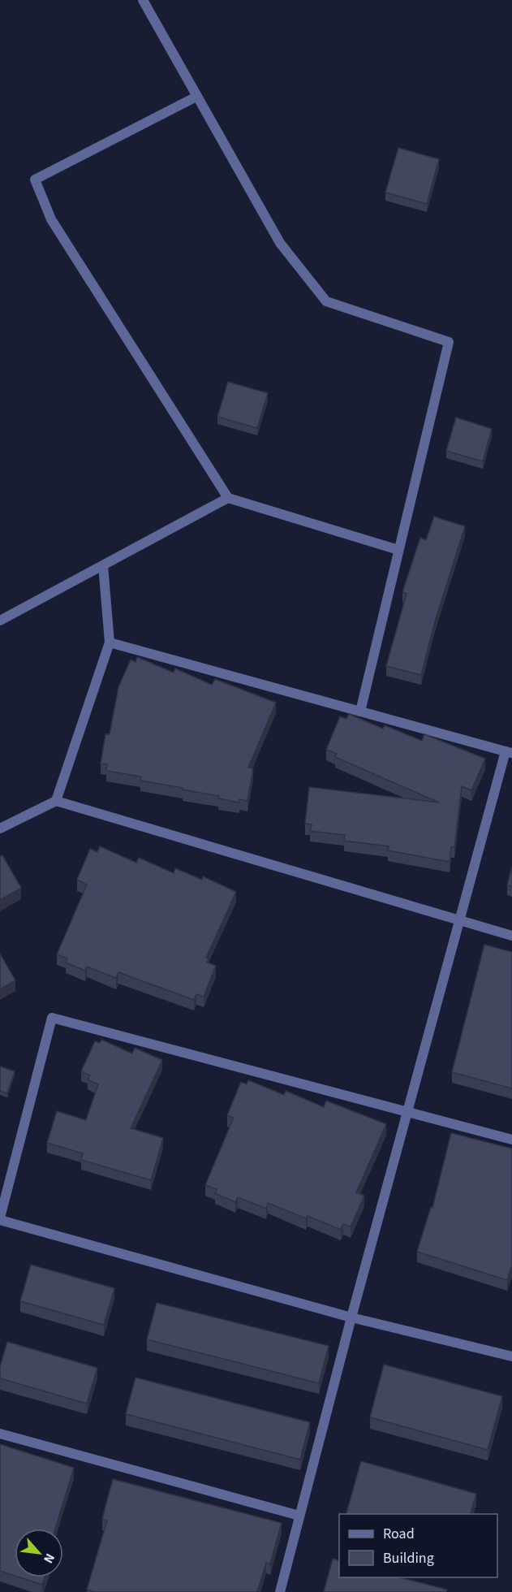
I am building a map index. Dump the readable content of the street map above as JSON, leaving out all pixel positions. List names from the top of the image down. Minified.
{"legend":["Road","Building"],"north":"bottom right"}
